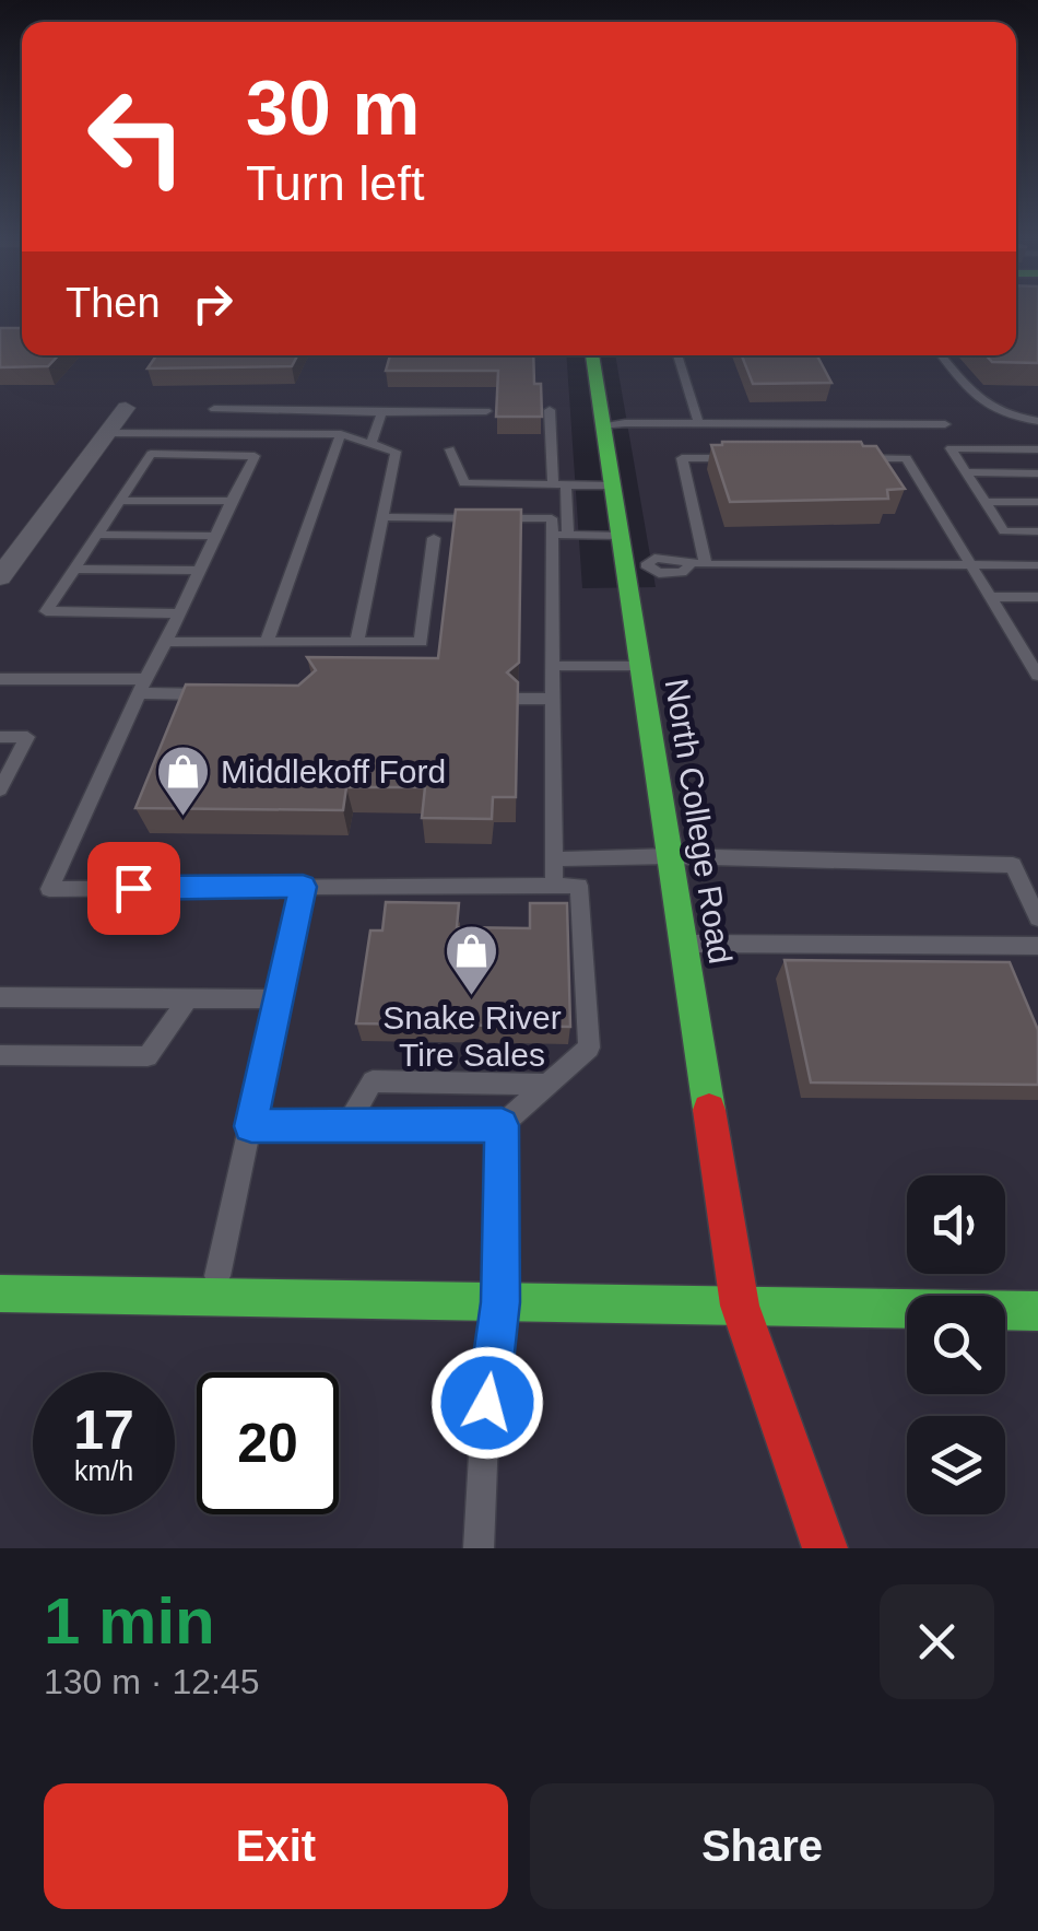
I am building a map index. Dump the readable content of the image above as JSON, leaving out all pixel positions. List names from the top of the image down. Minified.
{"streets":{"main road":["North College Road"]},"places":{"shop":["Middlekoff Ford","Snake River Tire Sales"]},"page":{"turn":["30 m","Turn left"],"then":"Then","speed":"17 km/h","limit":"20","heading":["1 min","130 m · 12:45"],"buttons":["Exit","Share"]}}
